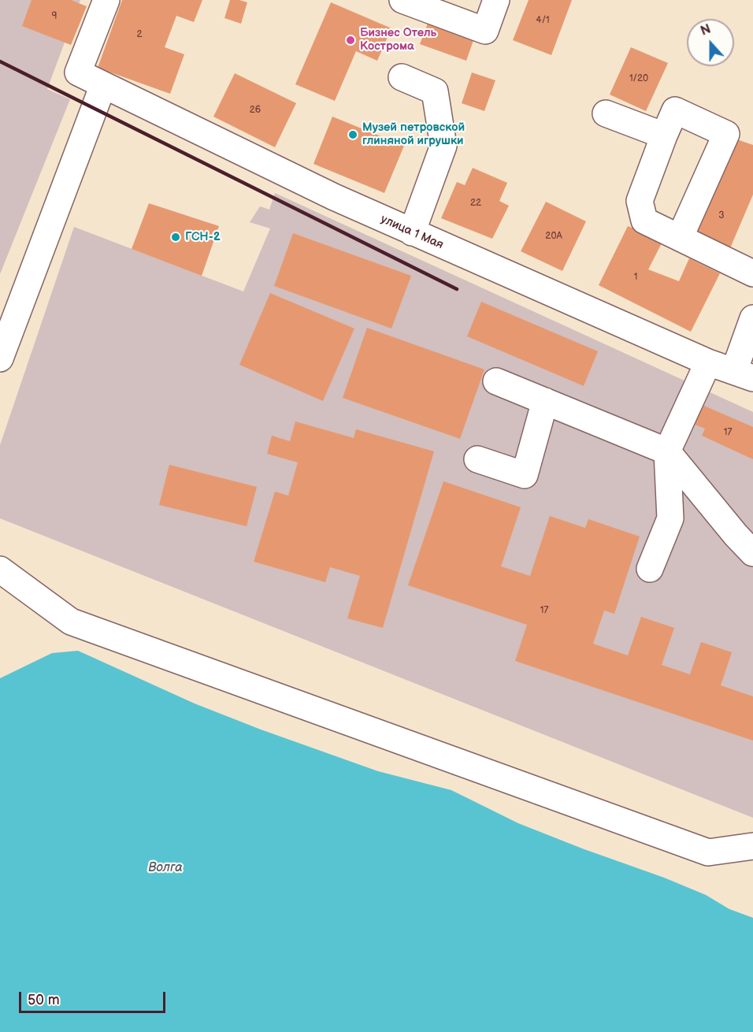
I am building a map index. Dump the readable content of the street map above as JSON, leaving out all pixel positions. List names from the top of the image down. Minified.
{"streets":{"street":["улица 1 Мая"]},"water":["Волга"],"places":["Бизнес Отель Кострома","Музей петровской глиняной игрушки","ГСН-2"],"house_numbers":["9","4/1","2","1/20","26","22","3","20А","1","17","17"],"scale_bar":"50 m","north":"top"}
